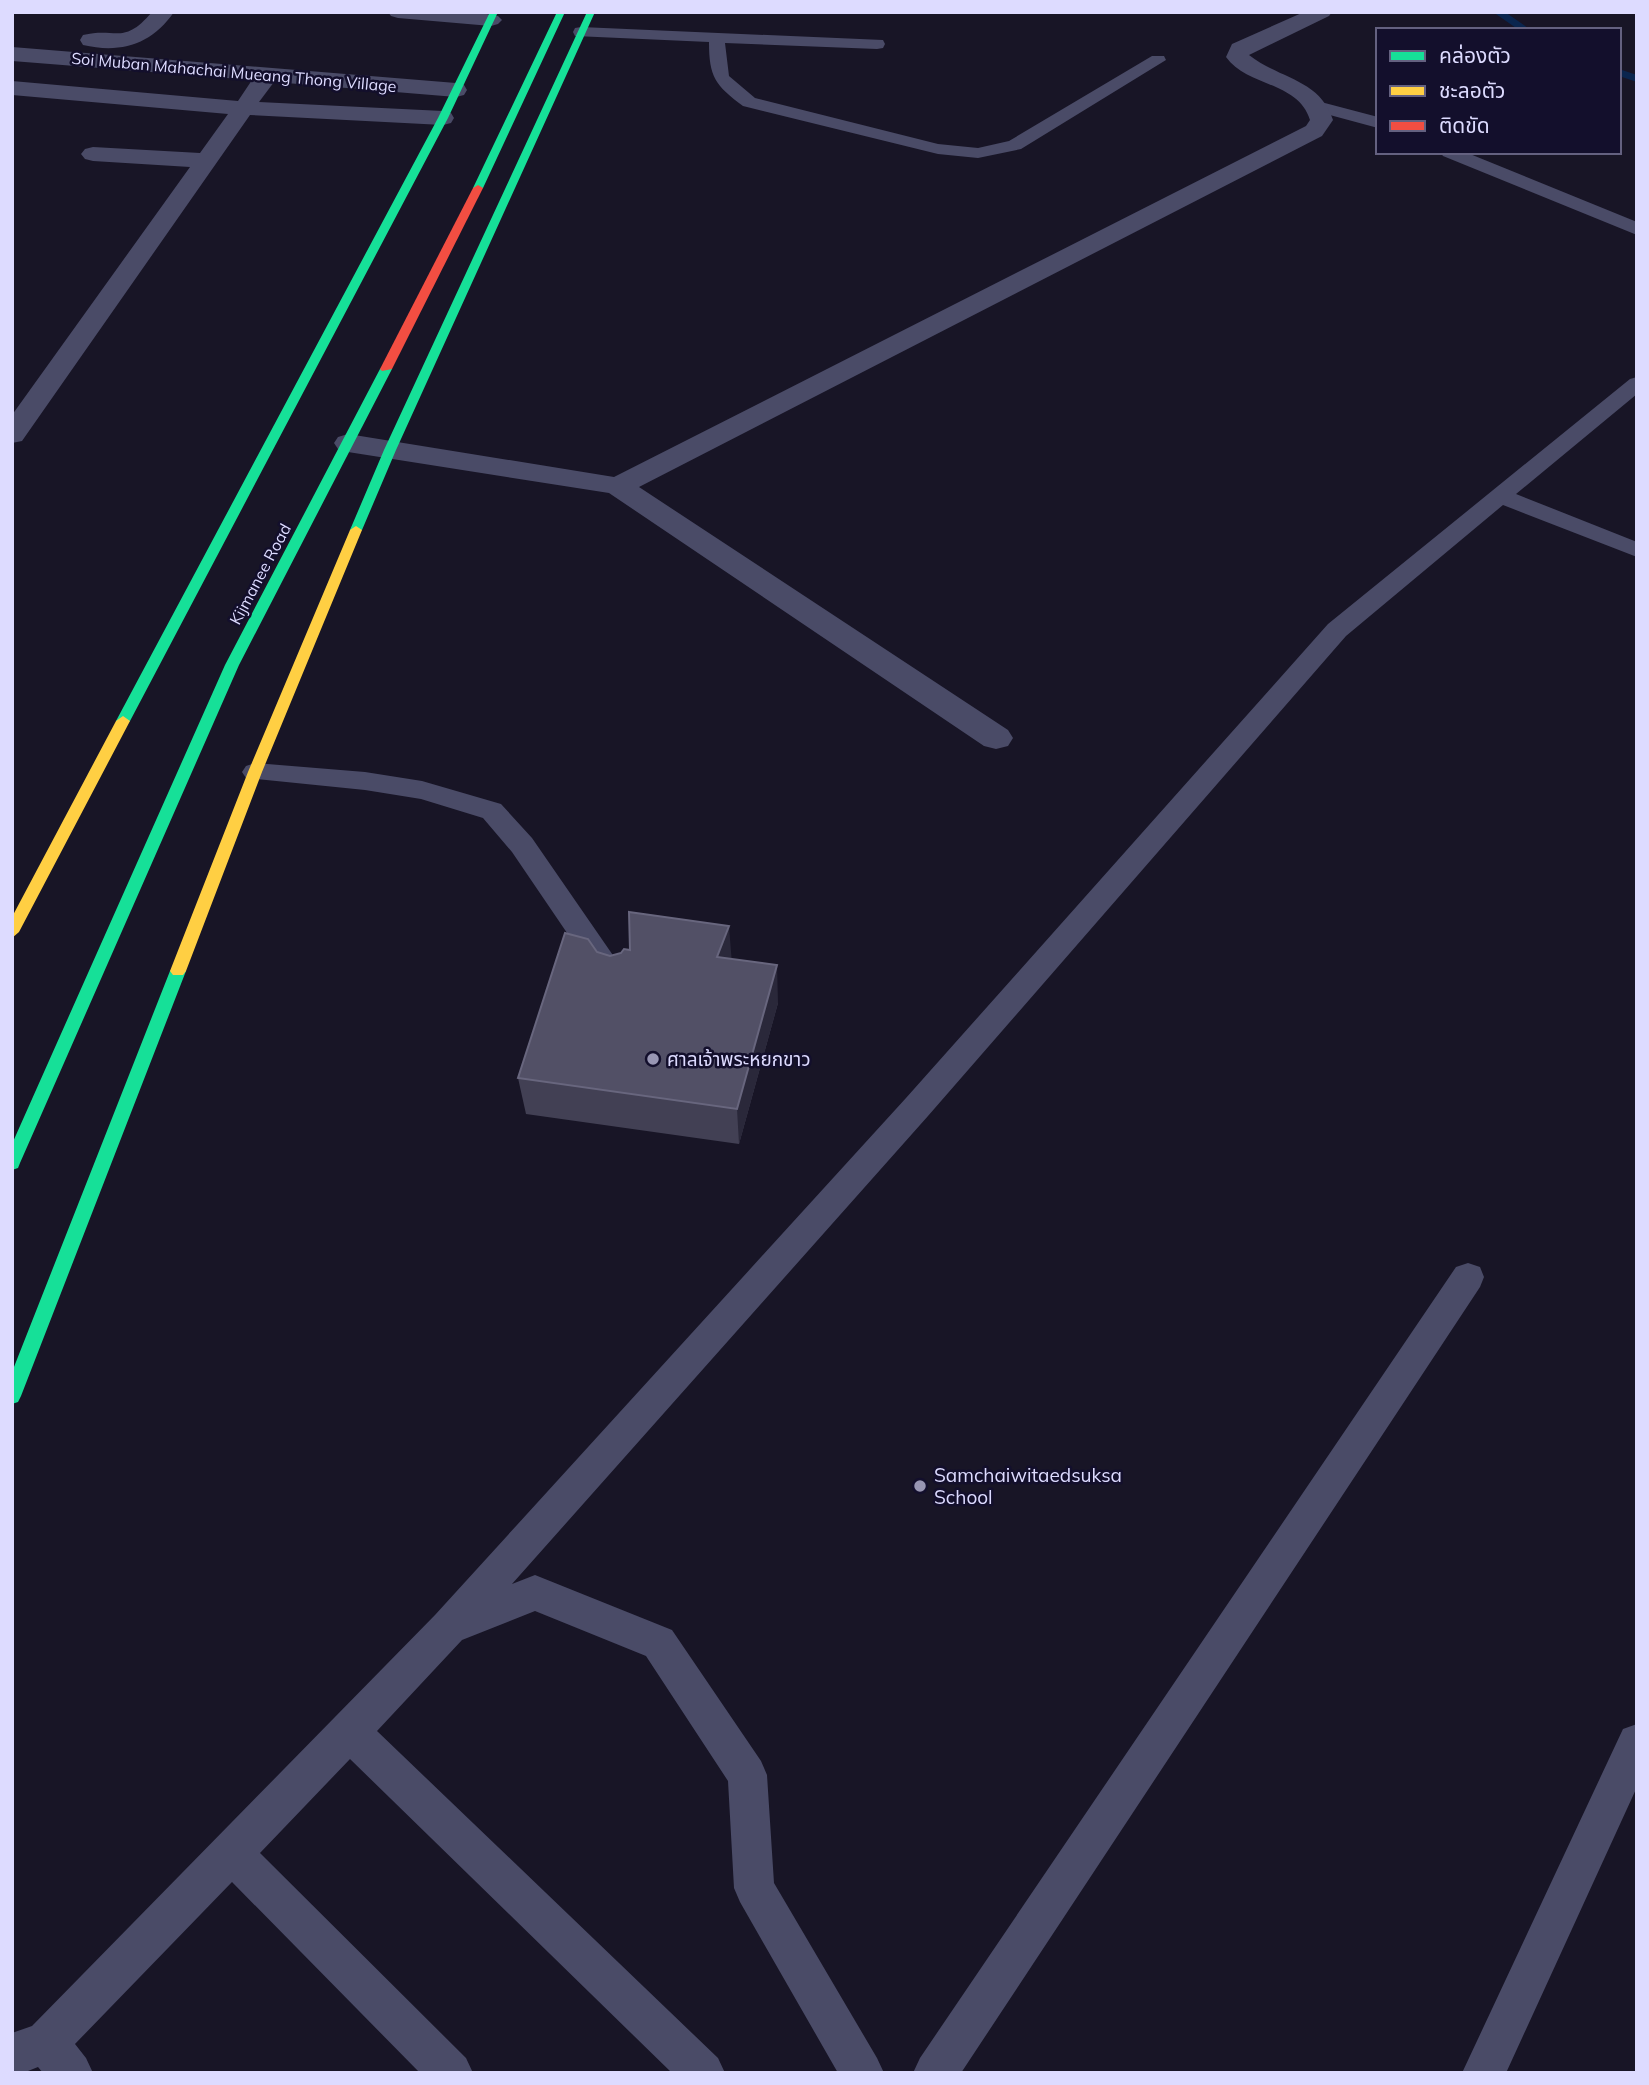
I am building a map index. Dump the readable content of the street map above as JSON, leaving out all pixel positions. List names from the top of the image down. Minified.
{"streets":{"main road":["Kijmanee Road"],"street":["Soi Muban Mahachai Mueang Thong Village"]},"places":["ศาลเจ้าพระหยกขาว","Samchaiwitaedsuksa School"],"legend":["คล่องตัว","ชะลอตัว","ติดขัด"]}
